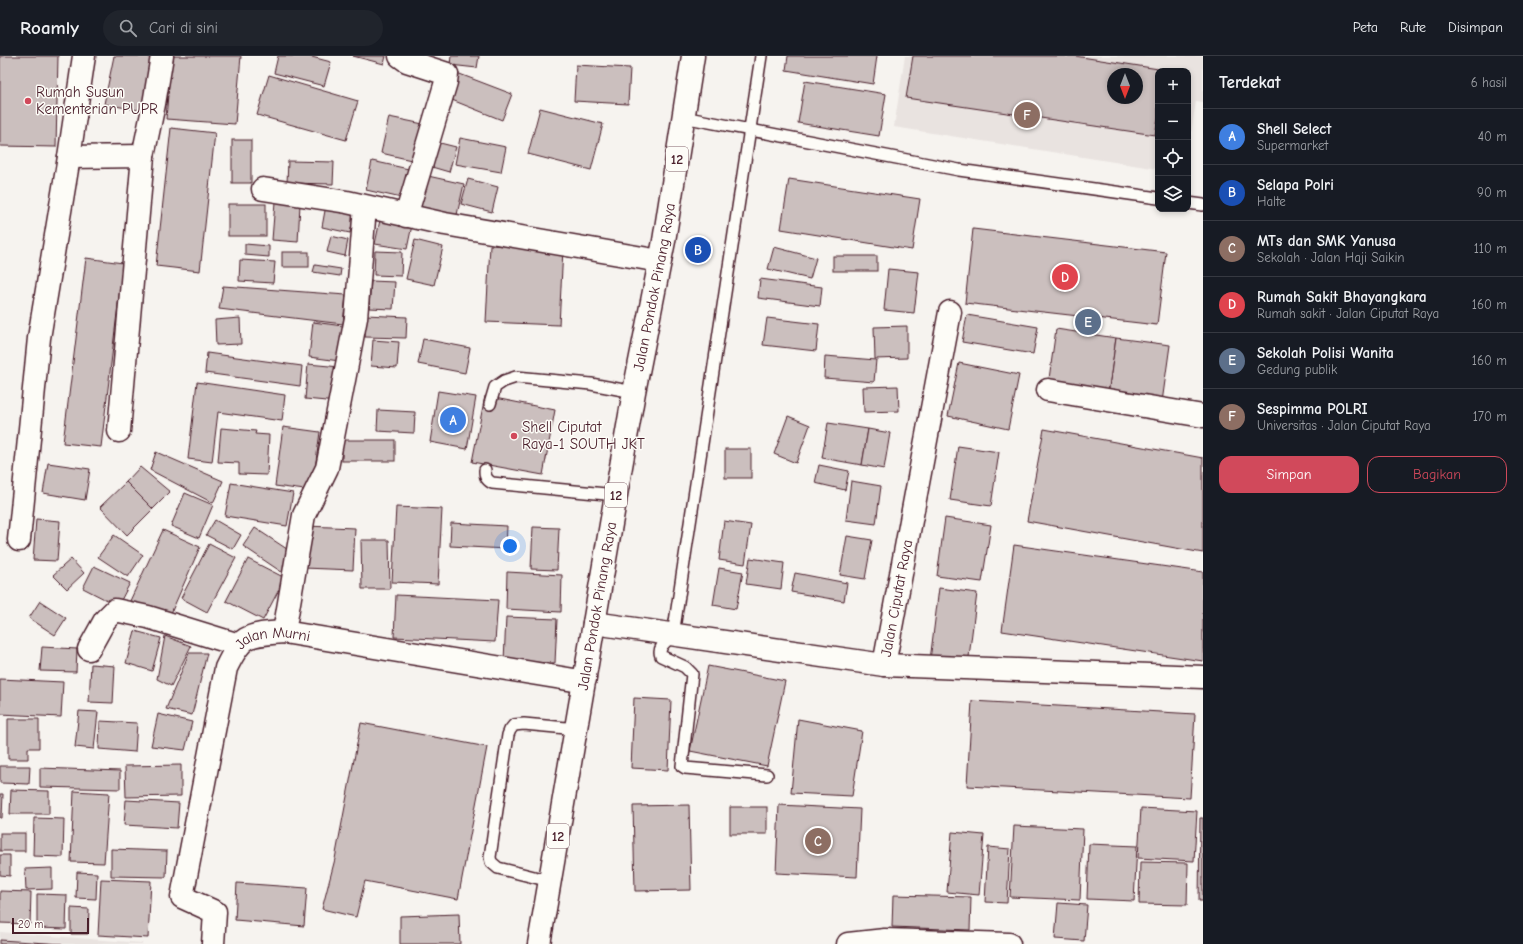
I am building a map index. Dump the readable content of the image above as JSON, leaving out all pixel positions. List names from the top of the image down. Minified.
{"streets":{"main road":["12","Jalan Pondok Pinang Raya","Jalan Ciputat Raya","Jalan Murni"]},"crossings":[["Jalan Pondok Pinang Raya","Jalan Murni"]],"places":["Rumah Susun Kementerian PUPR","Shell Ciputat Raya-1 SOUTH JKT"],"scale_bar":"20 m","north":"bottom","page":{"header":"Roamly","search":"Cari di sini","nav":["Peta","Rute","Disimpan"],"heading":["Terdekat","6 hasil"],"map_buttons":["+","−"],"pins":["F","B","D","E","A","C"],"list":[{"mark":"A","name":"Shell Select","note":"Supermarket","value":"40 m"},{"mark":"B","name":"Selapa Polri","note":"Halte","value":"90 m"},{"mark":"C","name":"MTs dan SMK Yanusa","note":"Sekolah · Jalan Haji Saikin","value":"110 m"},{"mark":"D","name":"Rumah Sakit Bhayangkara","note":"Rumah sakit · Jalan Ciputat Raya","value":"160 m"},{"mark":"E","name":"Sekolah Polisi Wanita","note":"Gedung publik","value":"160 m"},{"mark":"F","name":"Sespimma POLRI","note":"Universitas · Jalan Ciputat Raya","value":"170 m"}],"buttons":["Simpan","Bagikan"],"scale":"20 m"}}
